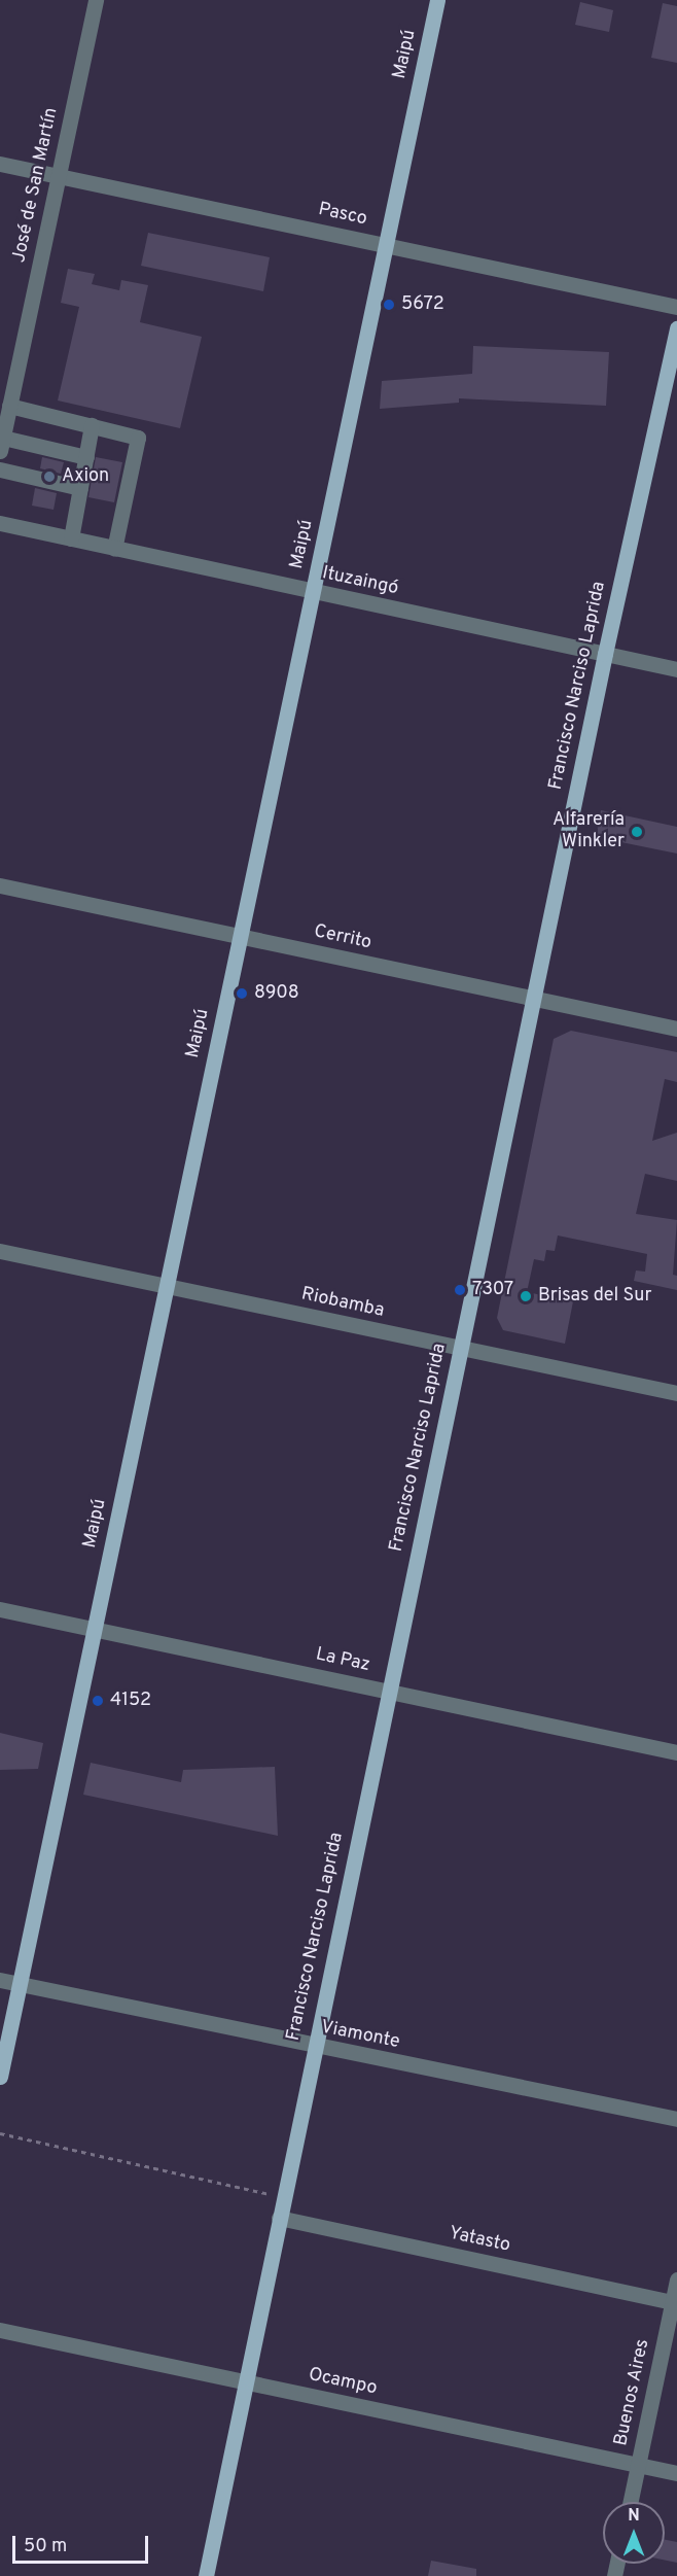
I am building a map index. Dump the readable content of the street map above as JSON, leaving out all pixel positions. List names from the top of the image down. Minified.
{"streets":{"main road":["Maipú","Francisco Narciso Laprida"],"street":["José de San Martín","Pasco","Ituzaingó","Cerrito","Riobamba","La Paz","Viamonte","Yatasto","Ocampo","Buenos Aires"]},"crossings":[["Maipú","Pasco"],["Maipú","Ituzaingó"],["Maipú","Cerrito"],["Maipú","Riobamba"],["Maipú","La Paz"],["Maipú","Viamonte"],["José de San Martín","Pasco"],["Ituzaingó","Francisco Narciso Laprida"],["Francisco Narciso Laprida","Cerrito"],["Francisco Narciso Laprida","Riobamba"],["Francisco Narciso Laprida","La Paz"],["Francisco Narciso Laprida","Viamonte"],["Francisco Narciso Laprida","Yatasto"],["Francisco Narciso Laprida","Ocampo"],["Yatasto","Buenos Aires"],["Ocampo","Buenos Aires"]],"places":["5672","Axion","Alfarería Winkler","8908","7307","Brisas del Sur","4152"],"scale_bar":"50 m","north":"top"}
